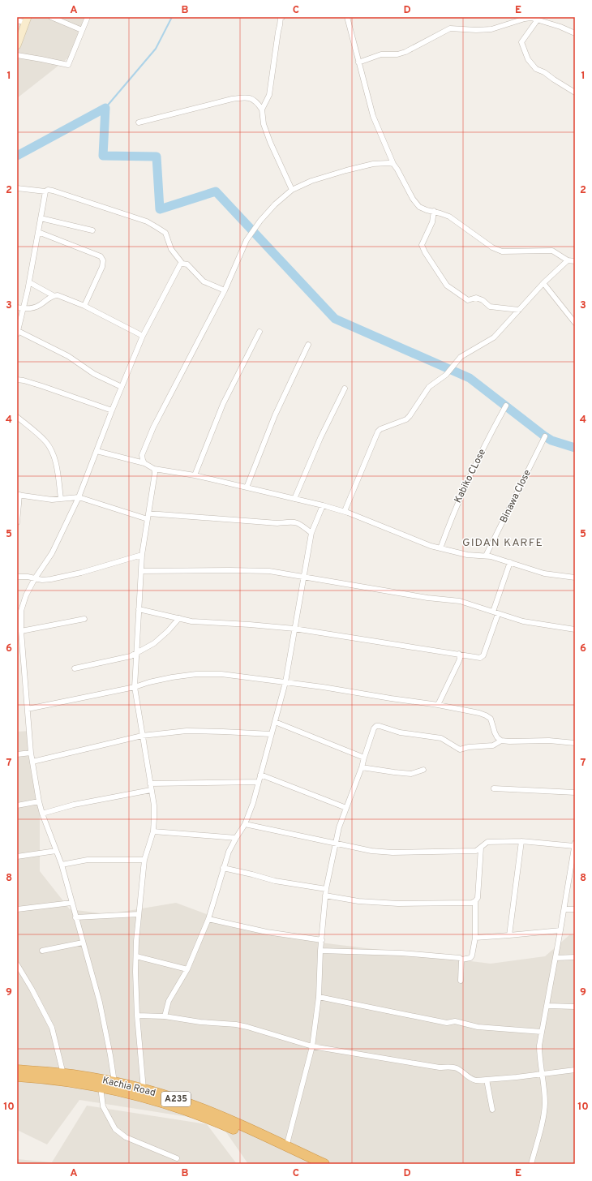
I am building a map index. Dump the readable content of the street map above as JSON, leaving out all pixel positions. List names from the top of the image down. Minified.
{"streets":{"highway":["Kachia Road","A235"],"street":["Kabiko CLose","Binawa Close"]},"districts":["GIDAN KARFE"],"grid":{"columns":["A","B","C","D","E"],"rows":["1","2","3","4","5","6","7","8","9","10"]}}
